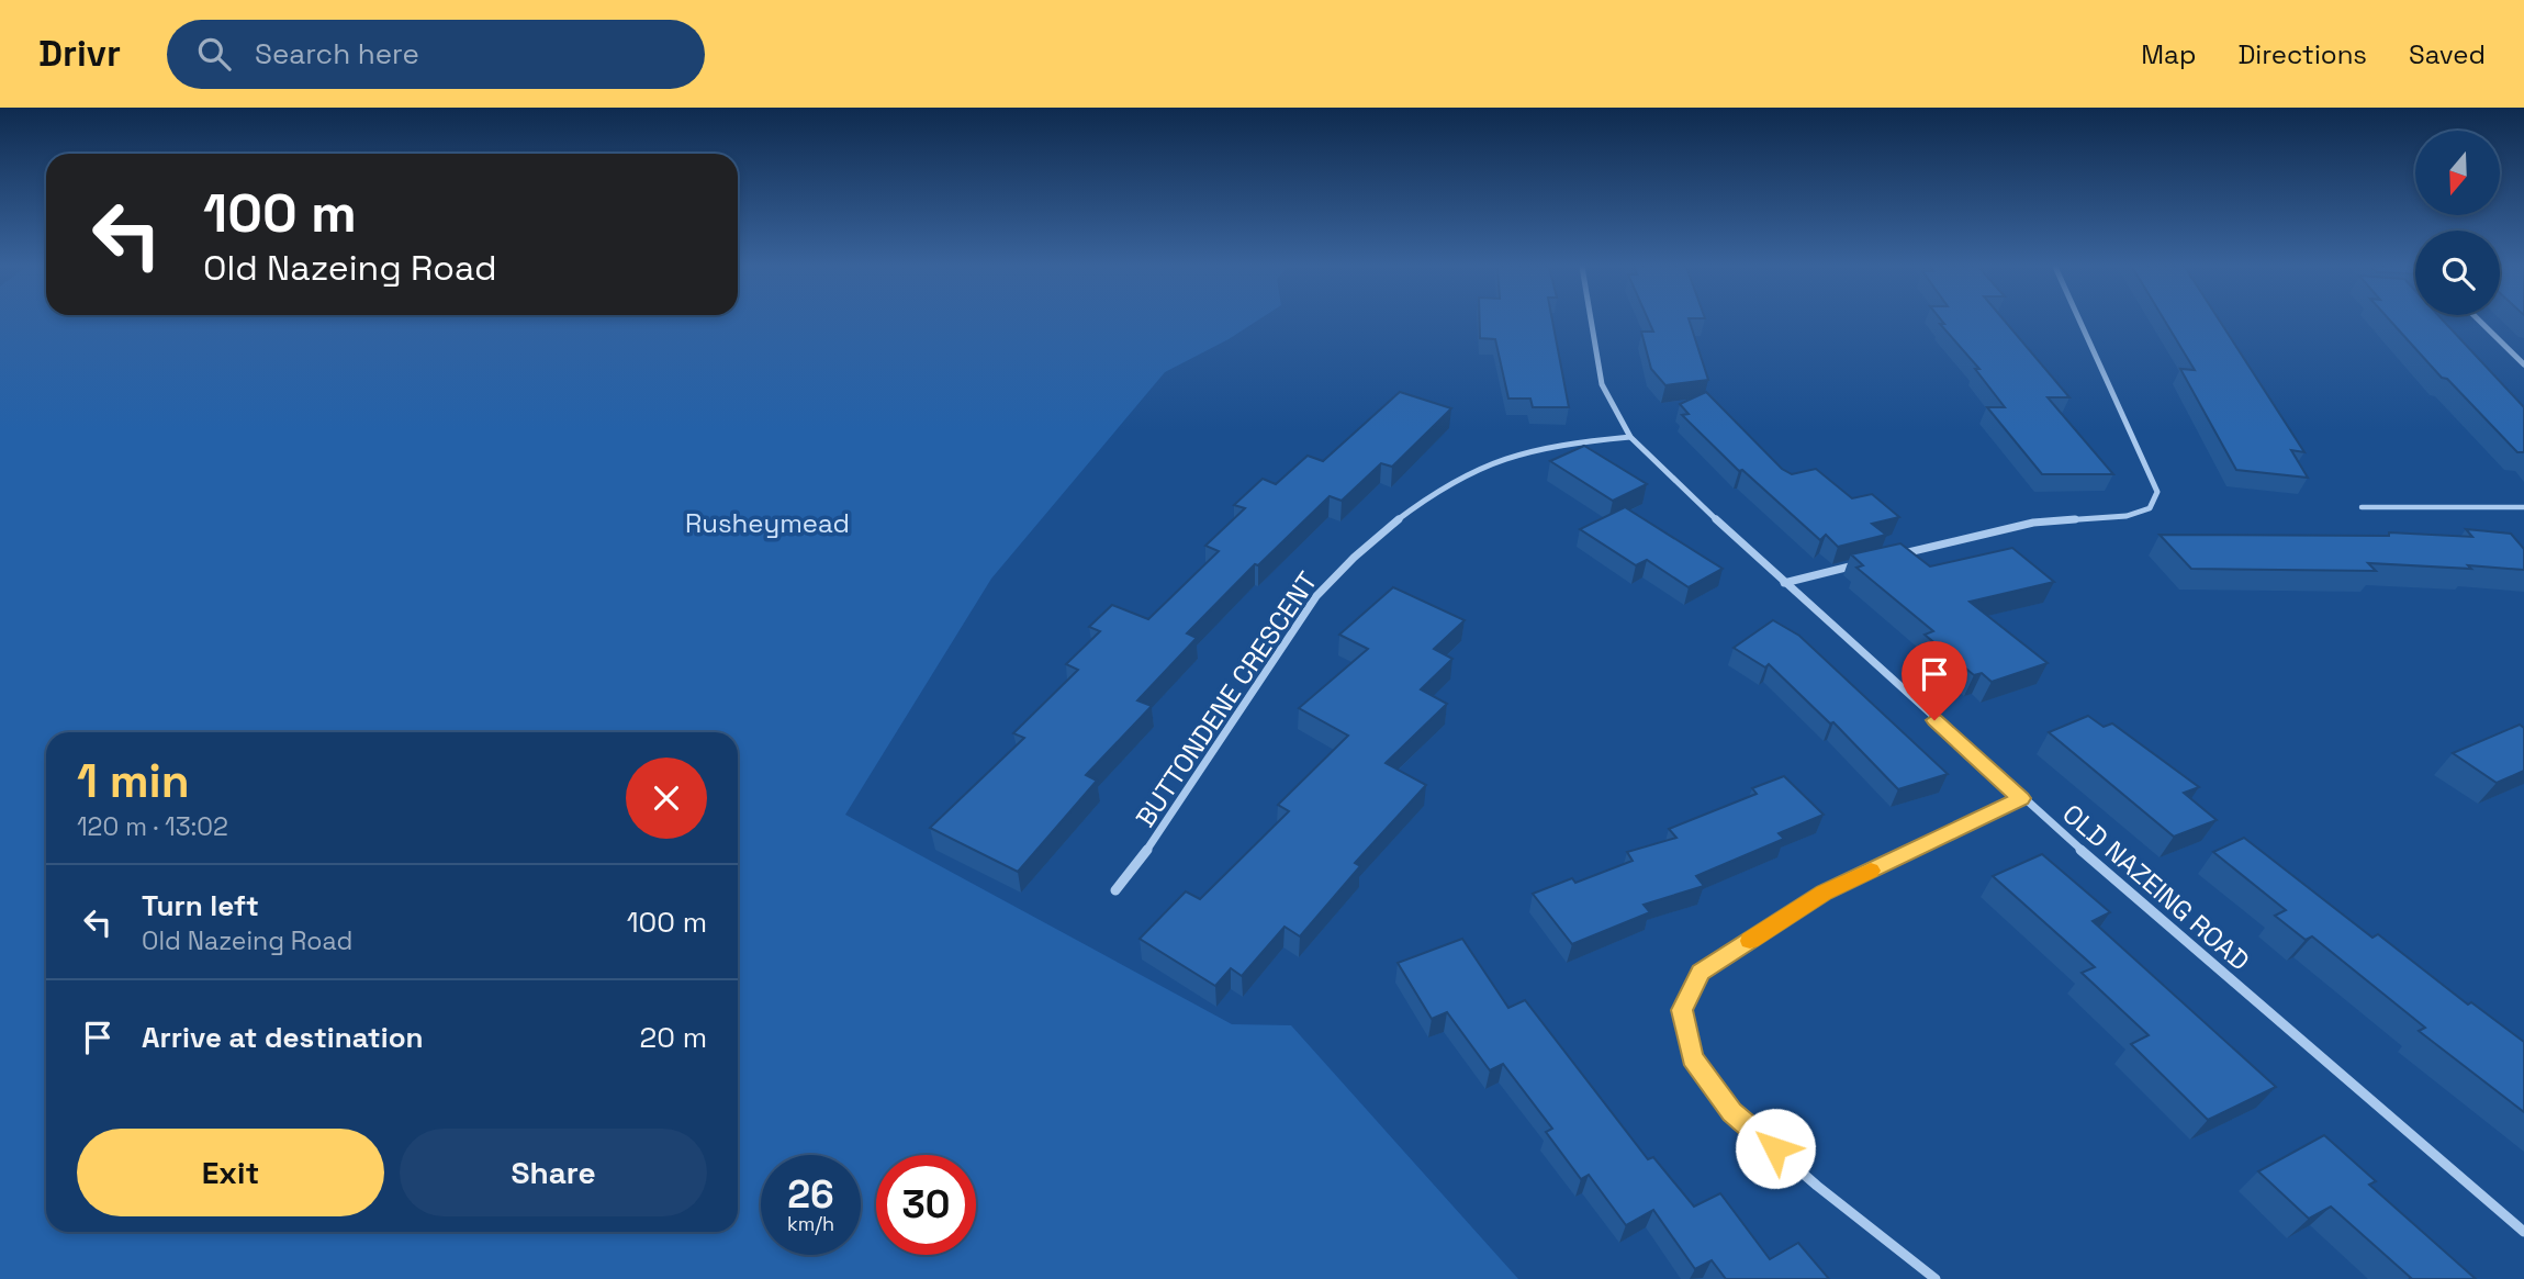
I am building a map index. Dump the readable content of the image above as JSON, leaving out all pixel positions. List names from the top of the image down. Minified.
{"streets":{"street":["BUTTONDENE CRESCENT","OLD NAZEING ROAD"]},"crossings":[["BUTTONDENE CRESCENT","OLD NAZEING ROAD"]],"parks":["Rusheymead"],"north":"bottom","page":{"header":"Drivr","search":"Search here","nav":["Map","Directions","Saved"],"turn":["100 m","Old Nazeing Road"],"heading":["1 min","120 m · 13:02"],"list":[{"name":"Turn left","note":"Old Nazeing Road","value":"100 m"},{"name":"Arrive at destination","value":"20 m"}],"buttons":["Exit","Share"],"speed":"26 km/h","limit":"30"}}
